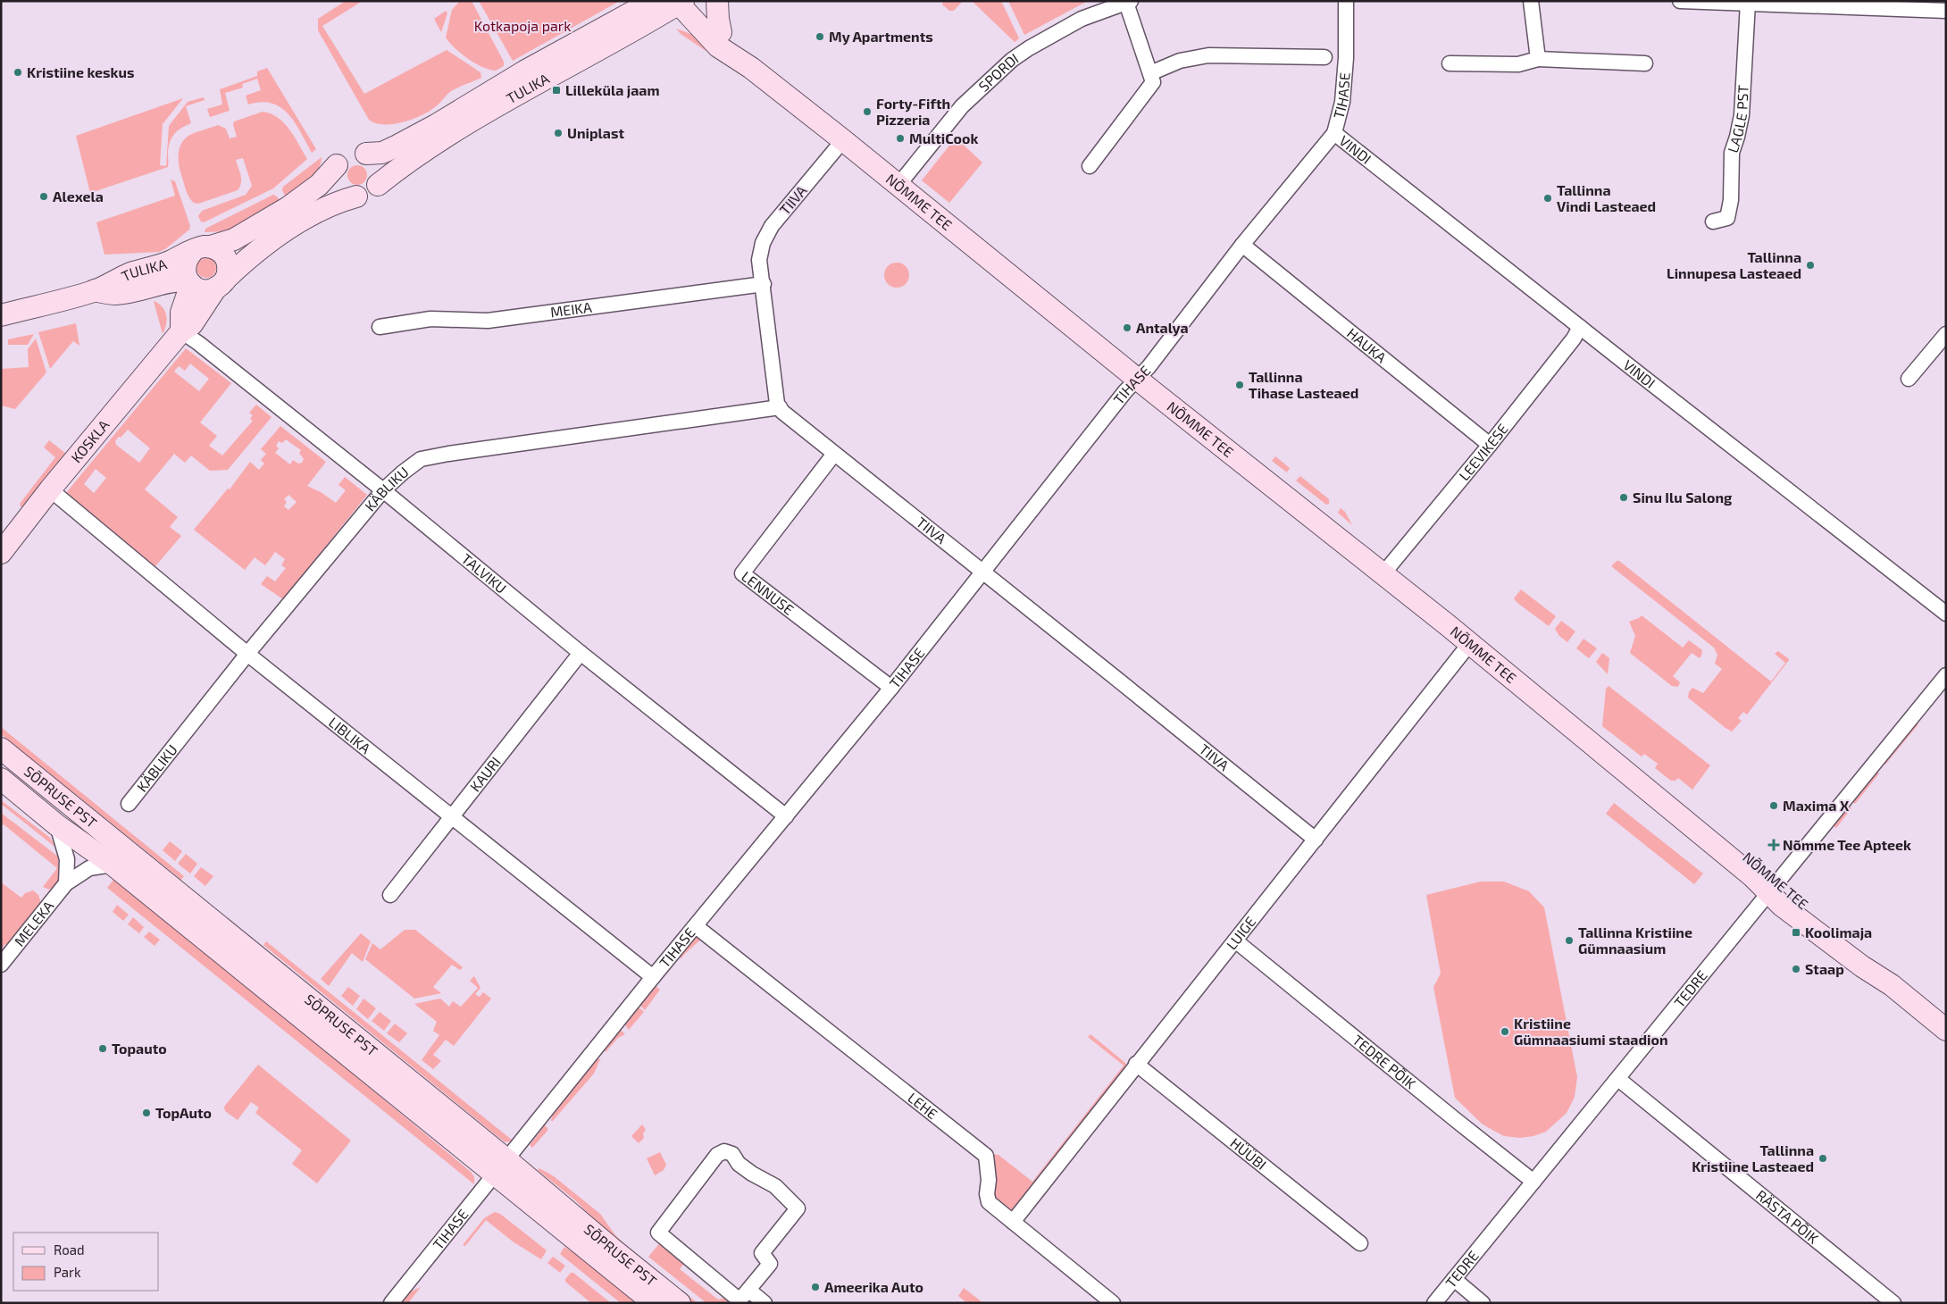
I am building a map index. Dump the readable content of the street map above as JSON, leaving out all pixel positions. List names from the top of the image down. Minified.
{"streets":{"street":["SPORDI","TULIKA","TIHASE","LAGLE PST","VINDI","TIIVA","NÕMME TEE","MEIKA","HAUKA","KOSKLA","LEEVIKESE","KÄBLIKU","TALVIKU","LENNUSE","LIBLIKA","KAURI","SÕPRUSE PST","MELEKA","LUIGE","TEDRE","TEDRE PÕIK","LEHE","HÜÜBI","RÄSTA PÕIK"]},"crossings":[["SPORDI","NÕMME TEE"],["TULIKA","NÕMME TEE"],["TULIKA","KOSKLA"],["TIHASE","VINDI"],["TIHASE","TIIVA"],["TIHASE","NÕMME TEE"],["TIHASE","HAUKA"],["TIHASE","TALVIKU"],["TIHASE","LENNUSE"],["TIHASE","LIBLIKA"],["TIHASE","SÕPRUSE PST"],["TIHASE","LEHE"],["VINDI","LEEVIKESE"],["TIIVA","NÕMME TEE"],["TIIVA","MEIKA"],["TIIVA","KÄBLIKU"],["TIIVA","LENNUSE"],["TIIVA","LUIGE"],["NÕMME TEE","LEEVIKESE"],["NÕMME TEE","LUIGE"],["NÕMME TEE","TEDRE"],["HAUKA","LEEVIKESE"],["KOSKLA","TALVIKU"],["KOSKLA","LIBLIKA"],["KÄBLIKU","TALVIKU"],["KÄBLIKU","LIBLIKA"],["TALVIKU","KAURI"],["LIBLIKA","KAURI"],["SÕPRUSE PST","MELEKA"],["LUIGE","TEDRE PÕIK"],["LUIGE","LEHE"],["LUIGE","HÜÜBI"],["TEDRE","TEDRE PÕIK"],["TEDRE","RÄSTA PÕIK"]],"parks":["Kotkapoja park"],"places":{"other":["My Apartments","Kristiine keskus","Forty-Fifth Pizzeria","Uniplast","MultiCook","Alexela","Tallinna Vindi Lasteaed","Tallinna Linnupesa Lasteaed","Antalya","Tallinna Tihase Lasteaed","Sinu Ilu Salong","Maxima X","Tallinna Kristiine Gümnaasium","Staap","Kristiine Gümnaasiumi staadion","Topauto","TopAuto","Tallinna Kristiine Lasteaed","Ameerika Auto"],"transit":["Lilleküla jaam","Koolimaja"],"health":["Nõmme Tee Apteek"]},"legend":["Road","Park"]}
